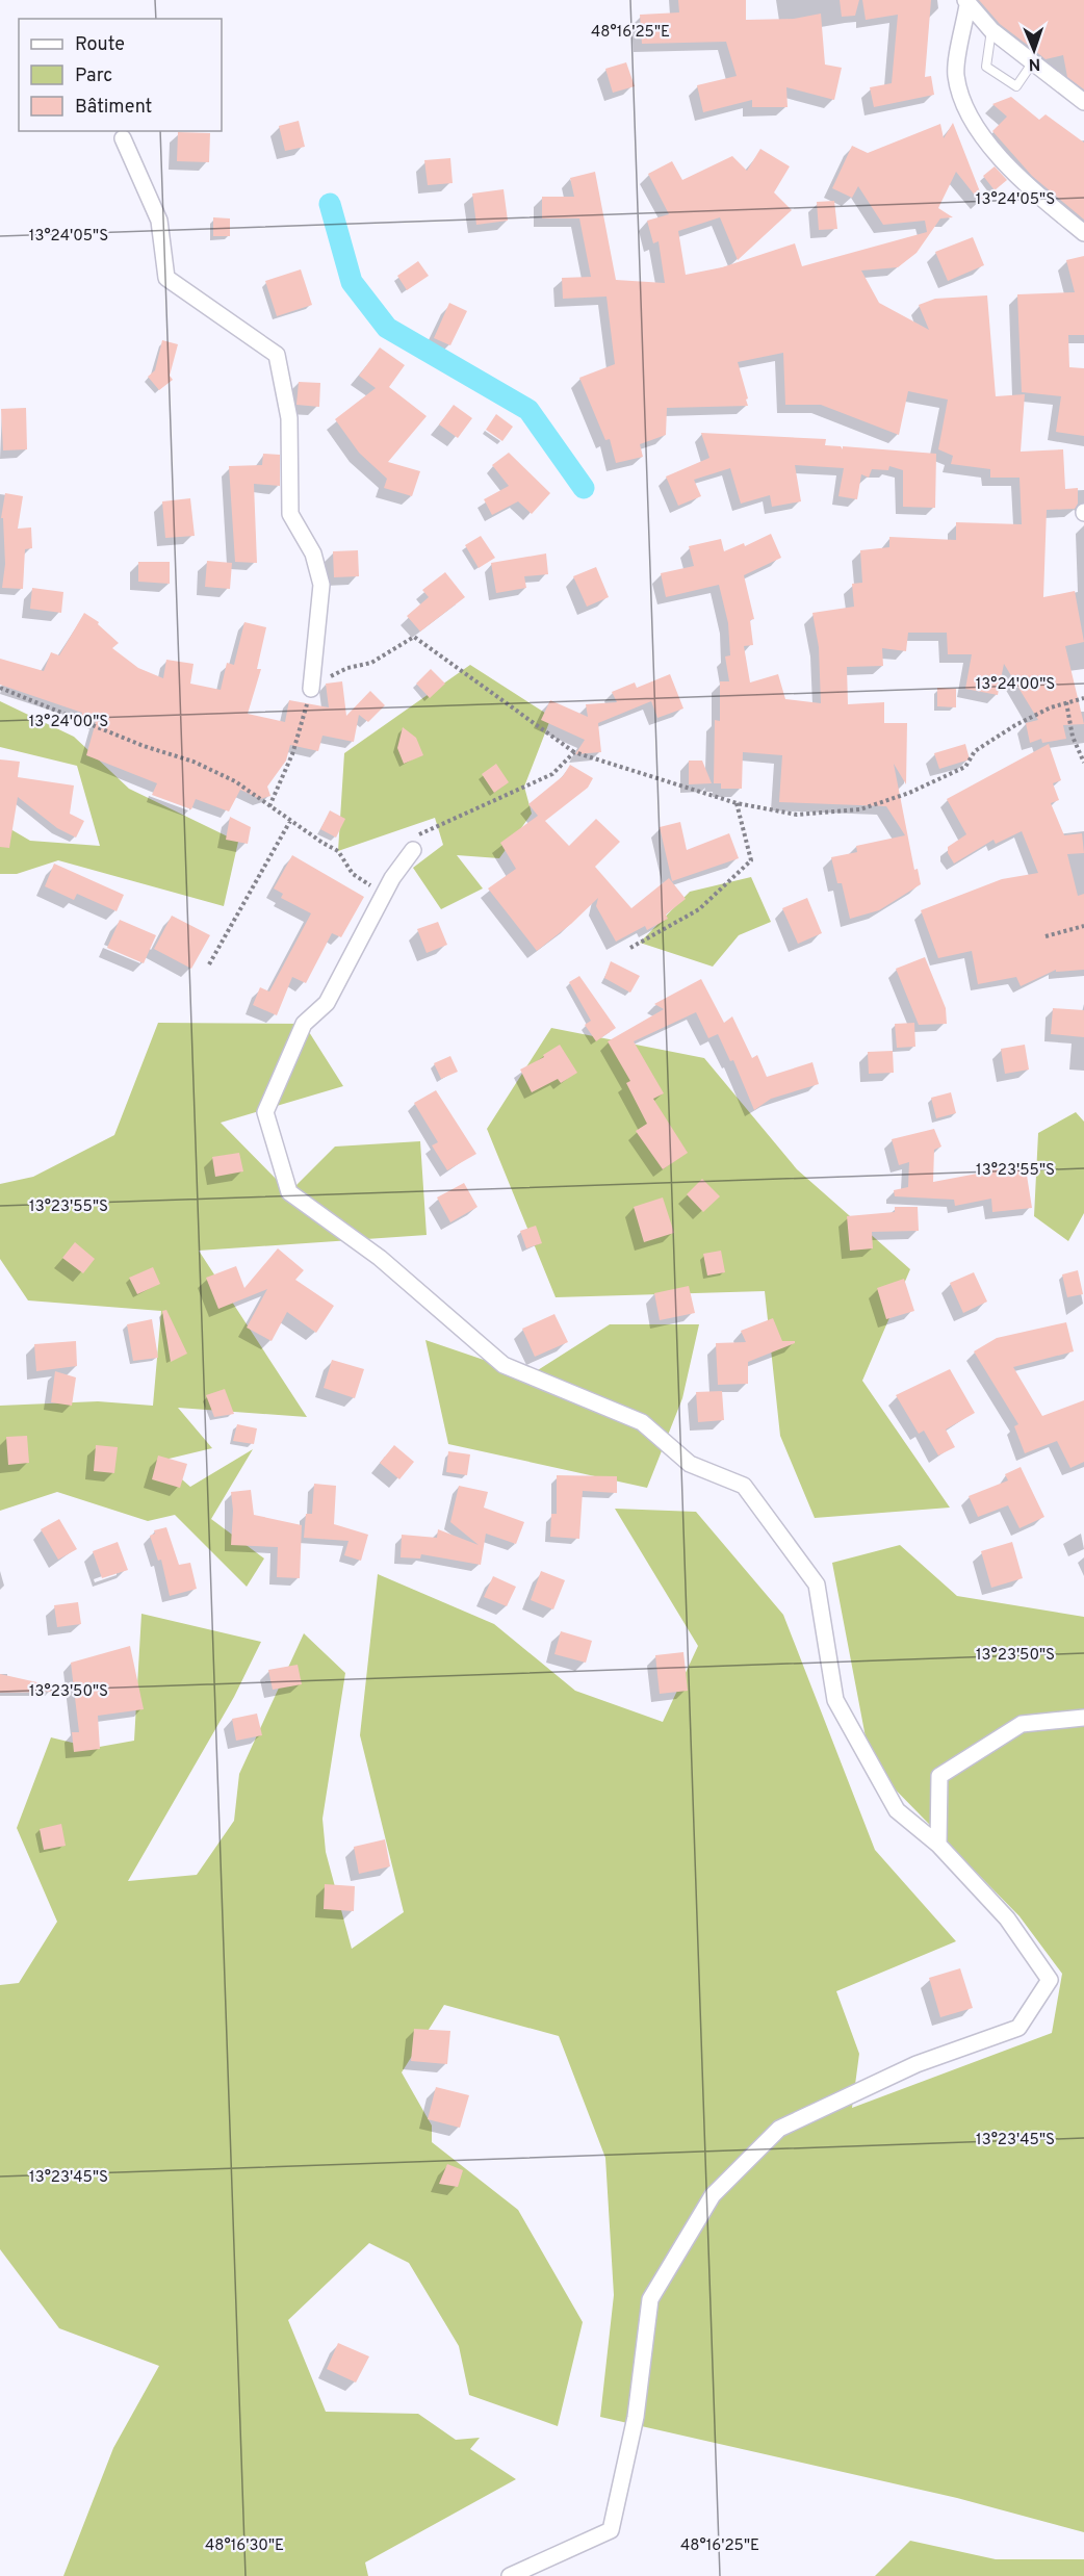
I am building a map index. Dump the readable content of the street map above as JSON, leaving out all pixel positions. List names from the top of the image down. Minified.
{"legend":["Route","Parc","Bâtiment"],"north":"bottom","coordinates":["48°16'25\"E","13°24'05\"S","13°24'00\"S","13°23'55\"S","13°23'50\"S","13°23'45\"S","48°16'30\"E"]}
